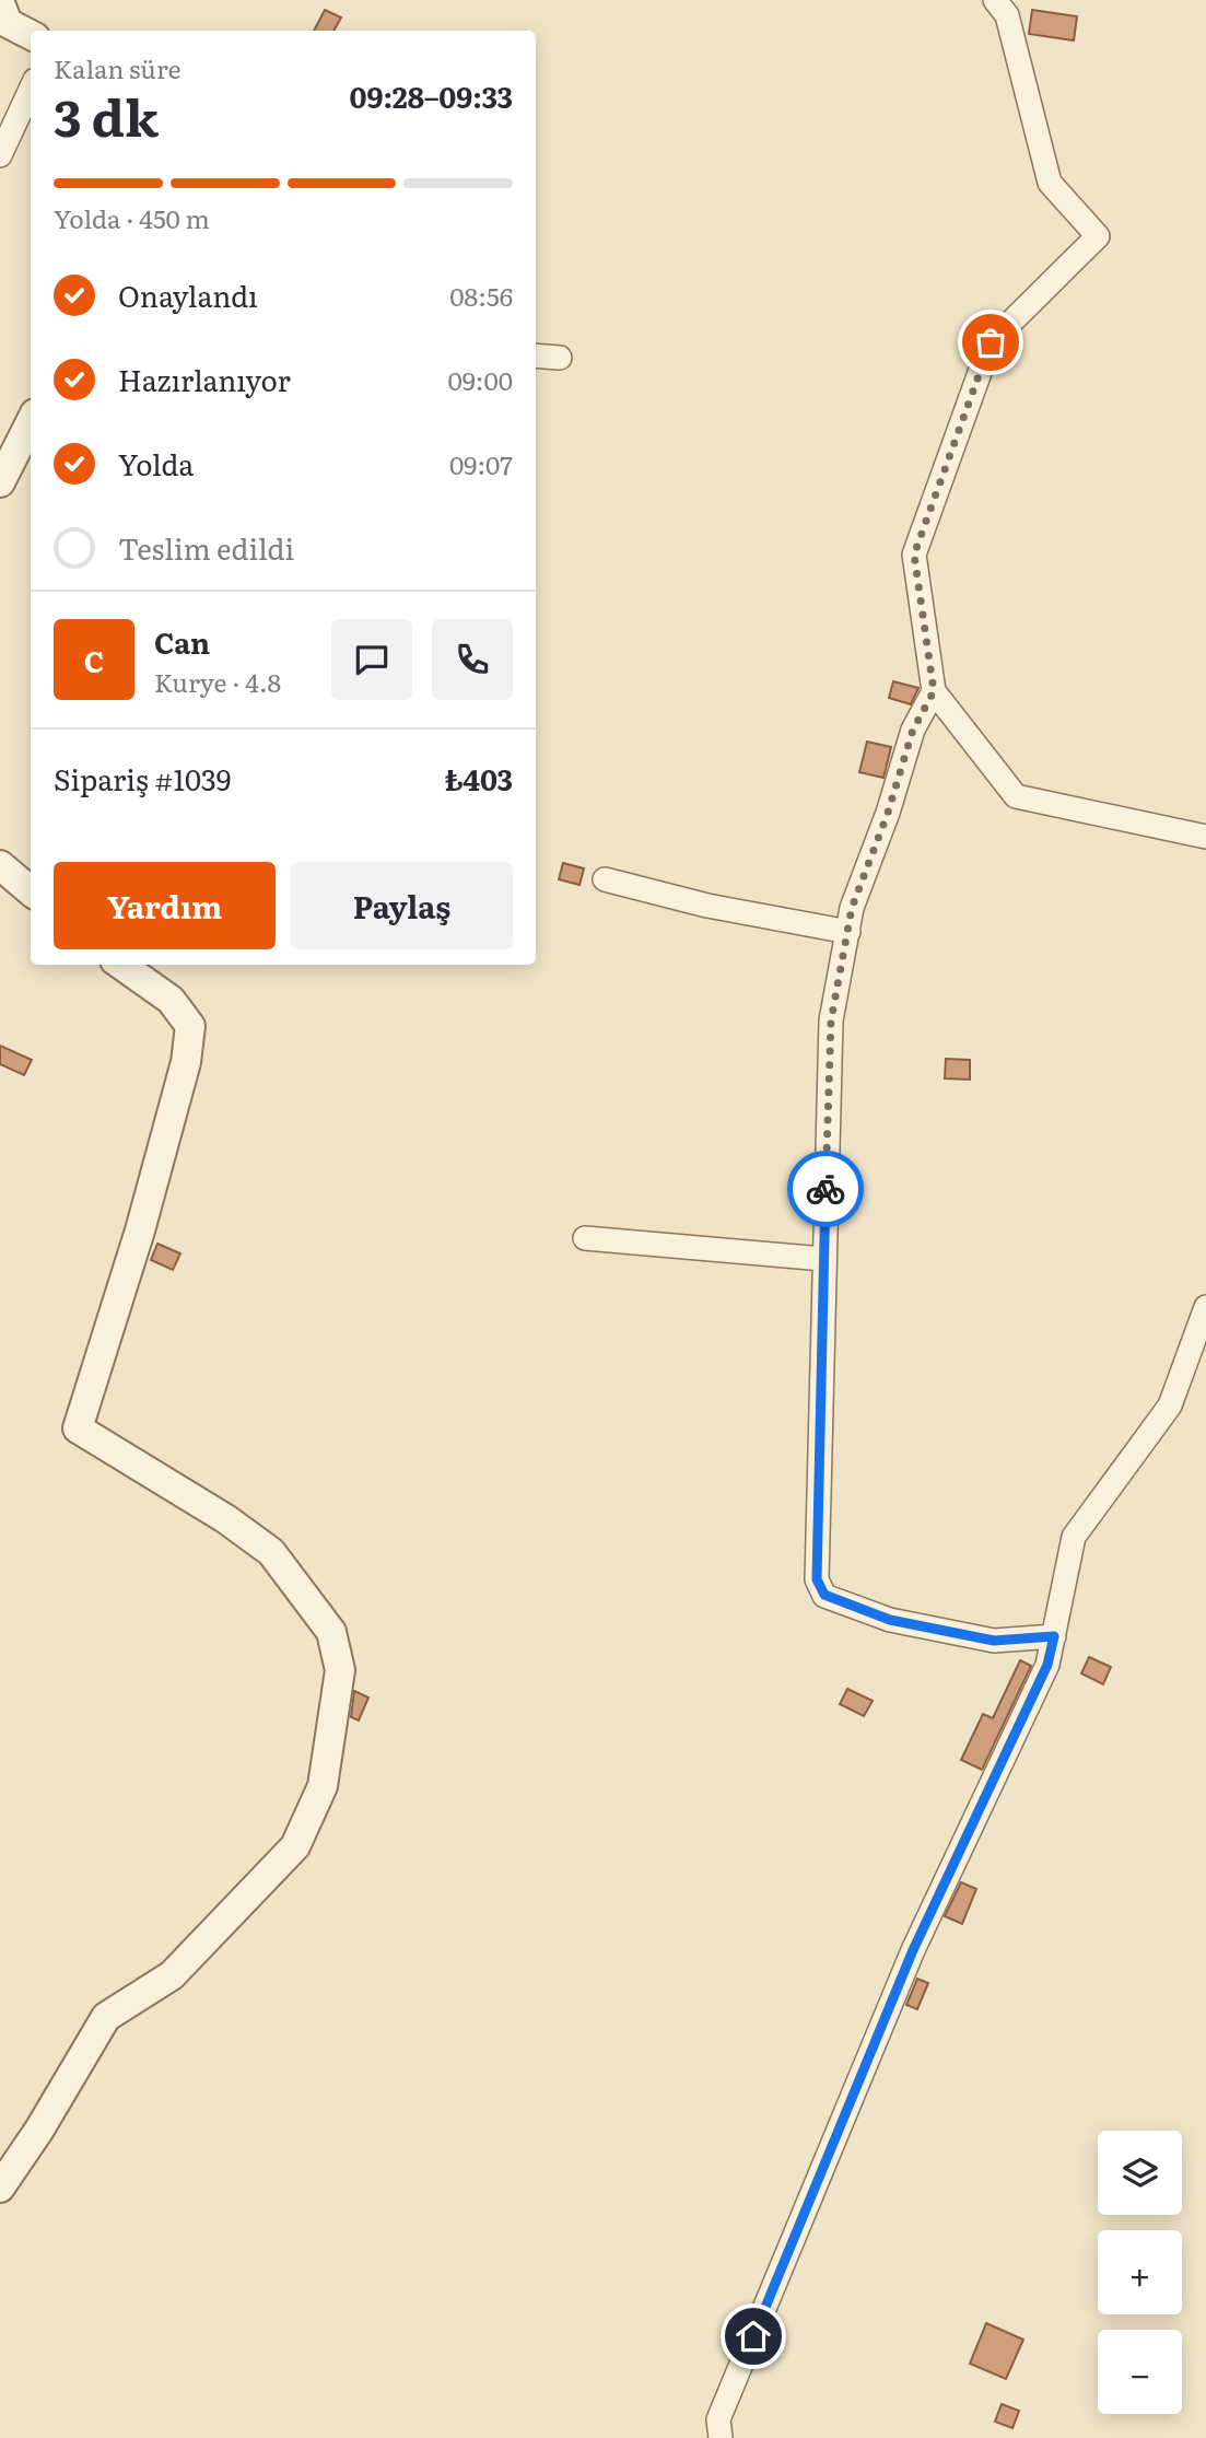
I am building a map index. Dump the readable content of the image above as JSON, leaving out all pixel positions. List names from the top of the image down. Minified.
{"page":{"heading":["3 dk","Kalan süre","09:28–09:33"],"panel":["Can","Kurye · 4.8","Sipariş #1039","₺403"],"bar":"Yolda · 450 m","list":[["Onaylandı","08:56"],["Hazırlanıyor","09:00"],["Yolda","09:07"],"Teslim edildi"],"round":"C","buttons":["Yardım","Paylaş"],"map_buttons":["+","−"]}}
